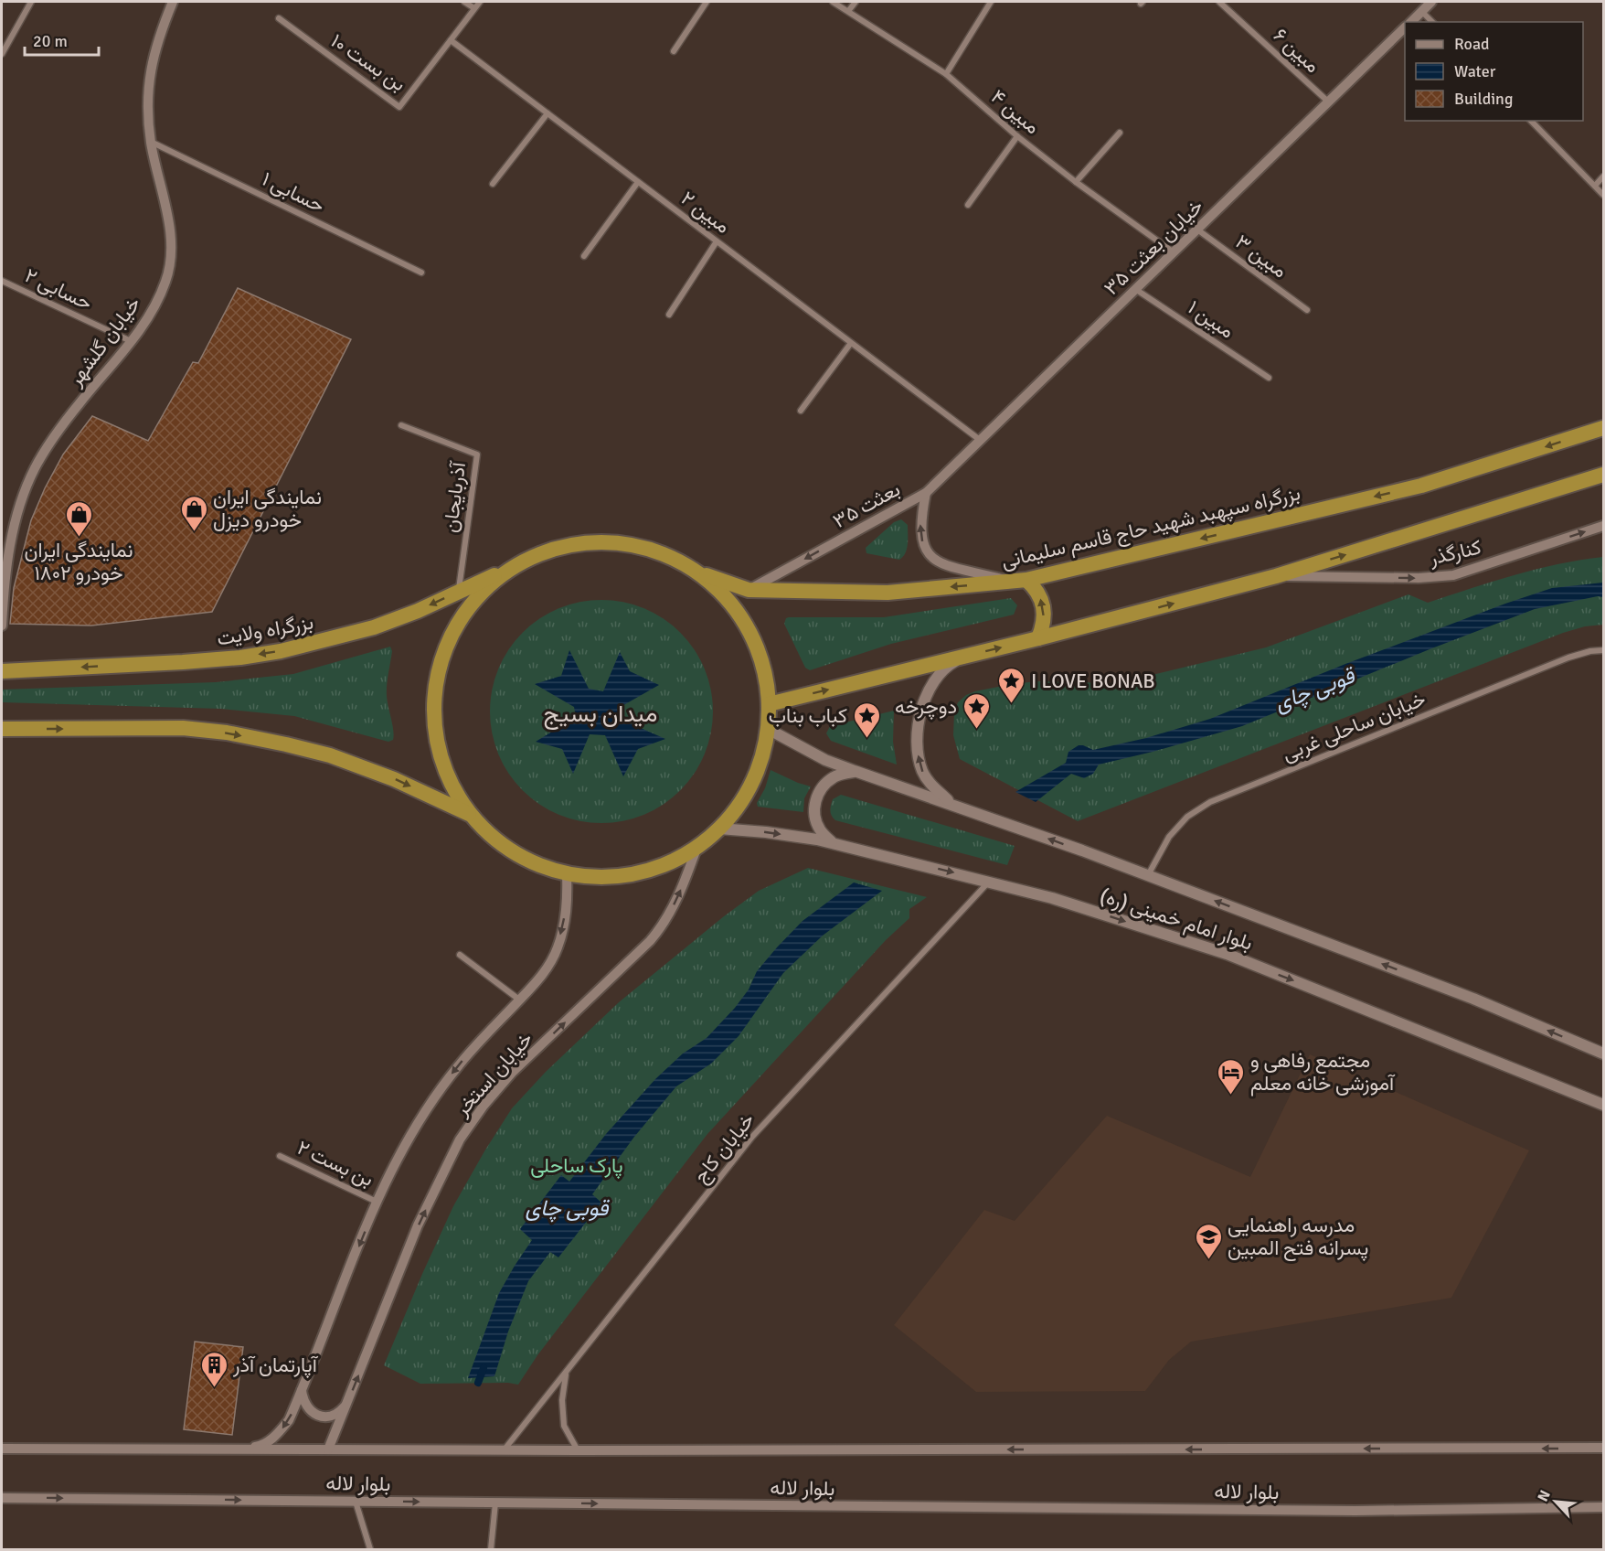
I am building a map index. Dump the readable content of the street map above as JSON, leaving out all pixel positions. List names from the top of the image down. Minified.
{"streets":{"highway":["بزرگراه سپهبد شهید حاج قاسم سلیمانی","بزرگراه ولایت"],"main road":["بلوار امام خمینی (ره)"],"street":["مبین ۶","بن بست ۱۰","مبین ۴","حسابی ۱","مبین ۲","خیابان بعثت ۳۵","مبین ۳","حسابی ۲","مبین ۱","خیابان گلشهر","آذربایجان","بعثت ۳۵","کنارگذر","خیابان ساحلی غربی","خیابان استخر","خیابان کاج","بن بست ۲","بلوار لاله"]},"crossings":[["مبین ۶","خیابان بعثت ۳۵"],["بن بست ۱۰","مبین ۲"],["مبین ۴","خیابان بعثت ۳۵"],["حسابی ۱","خیابان گلشهر"],["مبین ۲","خیابان بعثت ۳۵"],["خیابان بعثت ۳۵","مبین ۳"],["خیابان بعثت ۳۵","مبین ۱"],["خیابان بعثت ۳۵","بعثت ۳۵"],["حسابی ۲","خیابان گلشهر"],["آذربایجان","بزرگراه ولایت"],["بعثت ۳۵","بزرگراه سپهبد شهید حاج قاسم سلیمانی"],["خیابان ساحلی غربی","بلوار امام خمینی (ره)"],["بلوار امام خمینی (ره)","خیابان کاج"],["خیابان استخر","بن بست ۲"],["خیابان استخر","بلوار لاله"],["خیابان کاج","بلوار لاله"]],"one_way":["کنارگذر"],"districts":["میدان بسیج"],"water":["قوبی چای"],"parks":["پارک ساحلی"],"places":{"shop":["نمایندگی ایران خودرو دیزل","نمایندگی ایران خودرو ۱۸۰۲"],"place":["I LOVE BONAB","دوچرخه","کباب بناب"],"hotel":["مجتمع رفاهی و آموزشی خانه معلم"],"school or university":["مدرسه راهنمایی پسرانه فتح المبین"],"building":["آپارتمان آذر"]},"legend":["Road","Water","Building"],"scale_bar":"20 m","north":"top left"}
